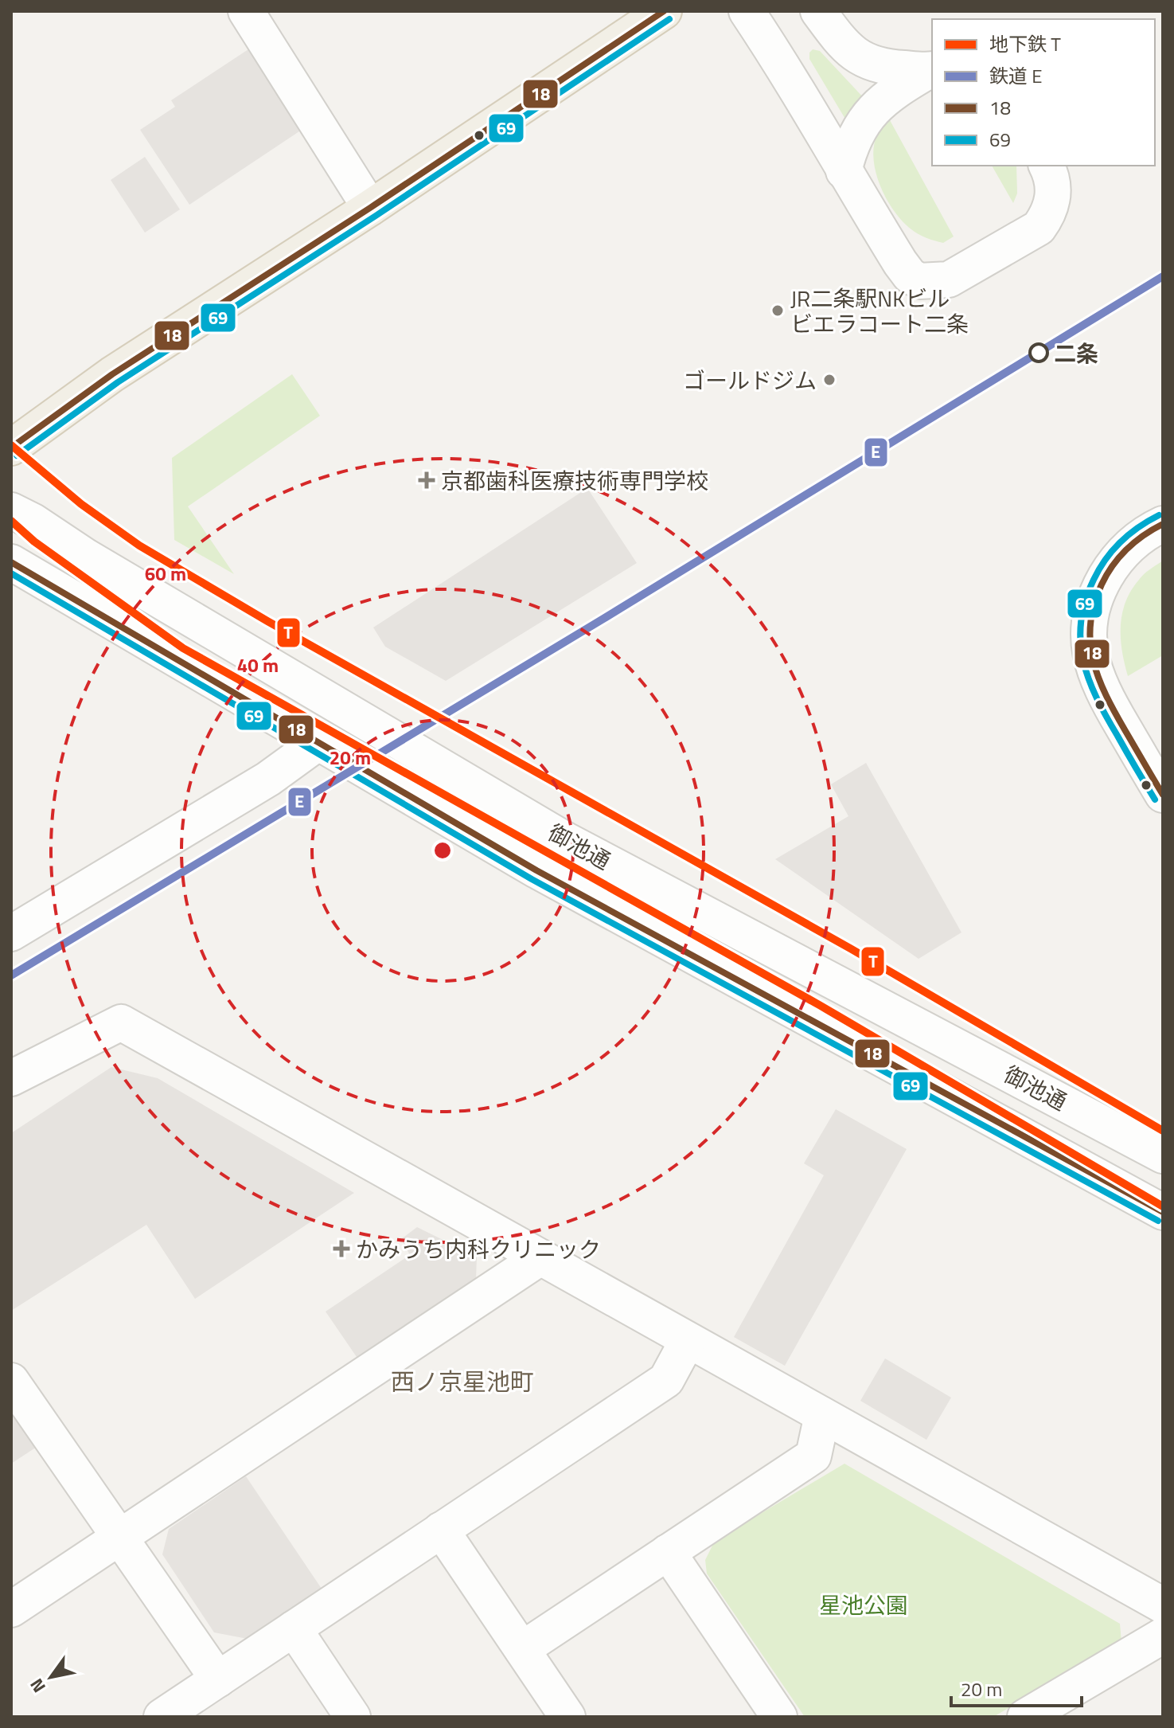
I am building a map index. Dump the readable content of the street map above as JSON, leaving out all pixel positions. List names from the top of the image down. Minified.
{"streets":{"street":["御池通"]},"districts":["西ノ京星池町"],"parks":["星池公園"],"places":{"other":["JR二条駅NKビル ビエラコート二条","二条","ゴールドジム"],"health":["京都歯科医療技術専門学校","かみうち内科クリニック"]},"lines":["transit line 18","transit line 69","rail line E","metro line T"],"legend":["地下鉄 T","鉄道 E","18","69"],"scale_bar":"20 m","north":"bottom left","rings":["60 m","40 m","20 m"]}
